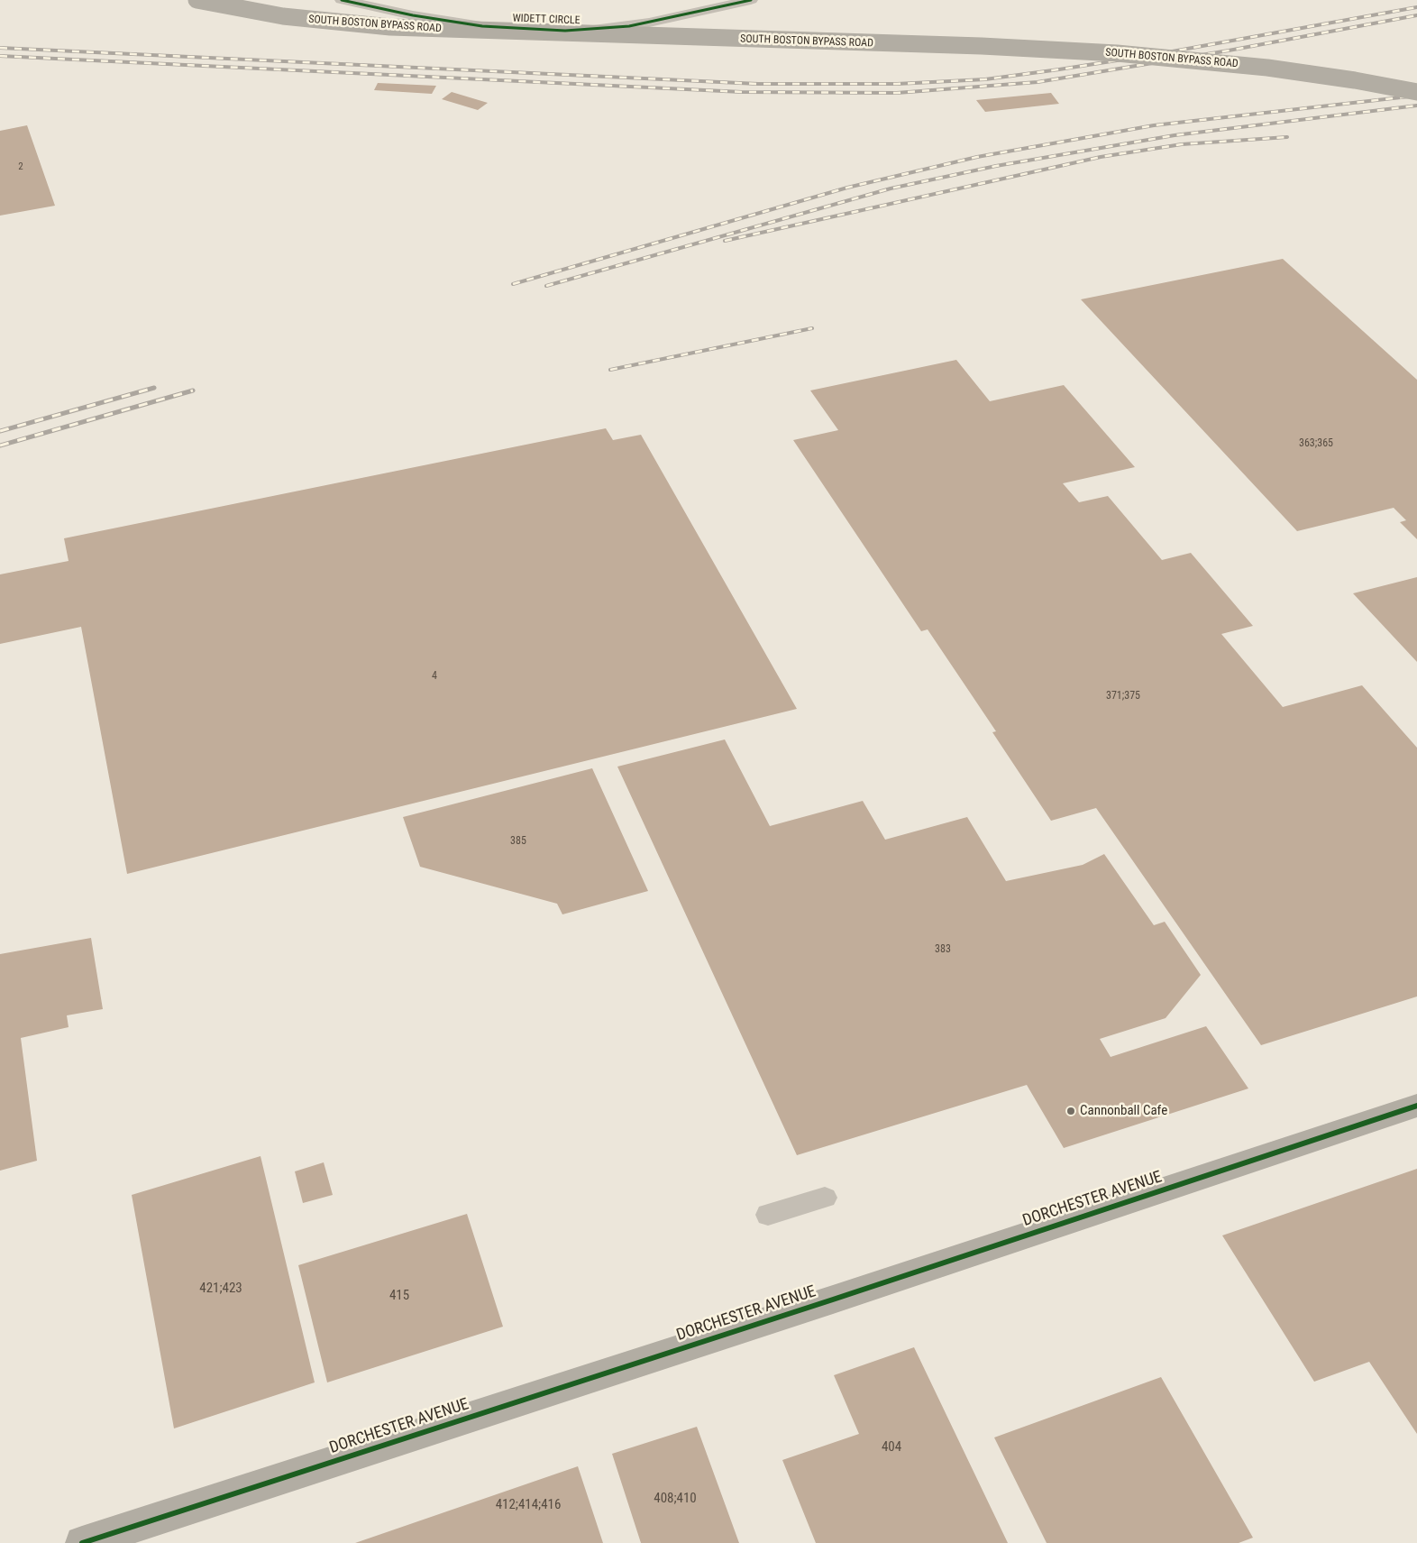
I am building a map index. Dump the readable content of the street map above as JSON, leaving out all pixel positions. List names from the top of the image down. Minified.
{"streets":{"main road":["SOUTH BOSTON BYPASS ROAD","DORCHESTER AVENUE"],"street":["WIDETT CIRCLE"]},"places":["Cannonball Cafe"],"house_numbers":["2","363;365","4","371;375","385","383","421;423","415","404","408;410","412;414;416"]}
